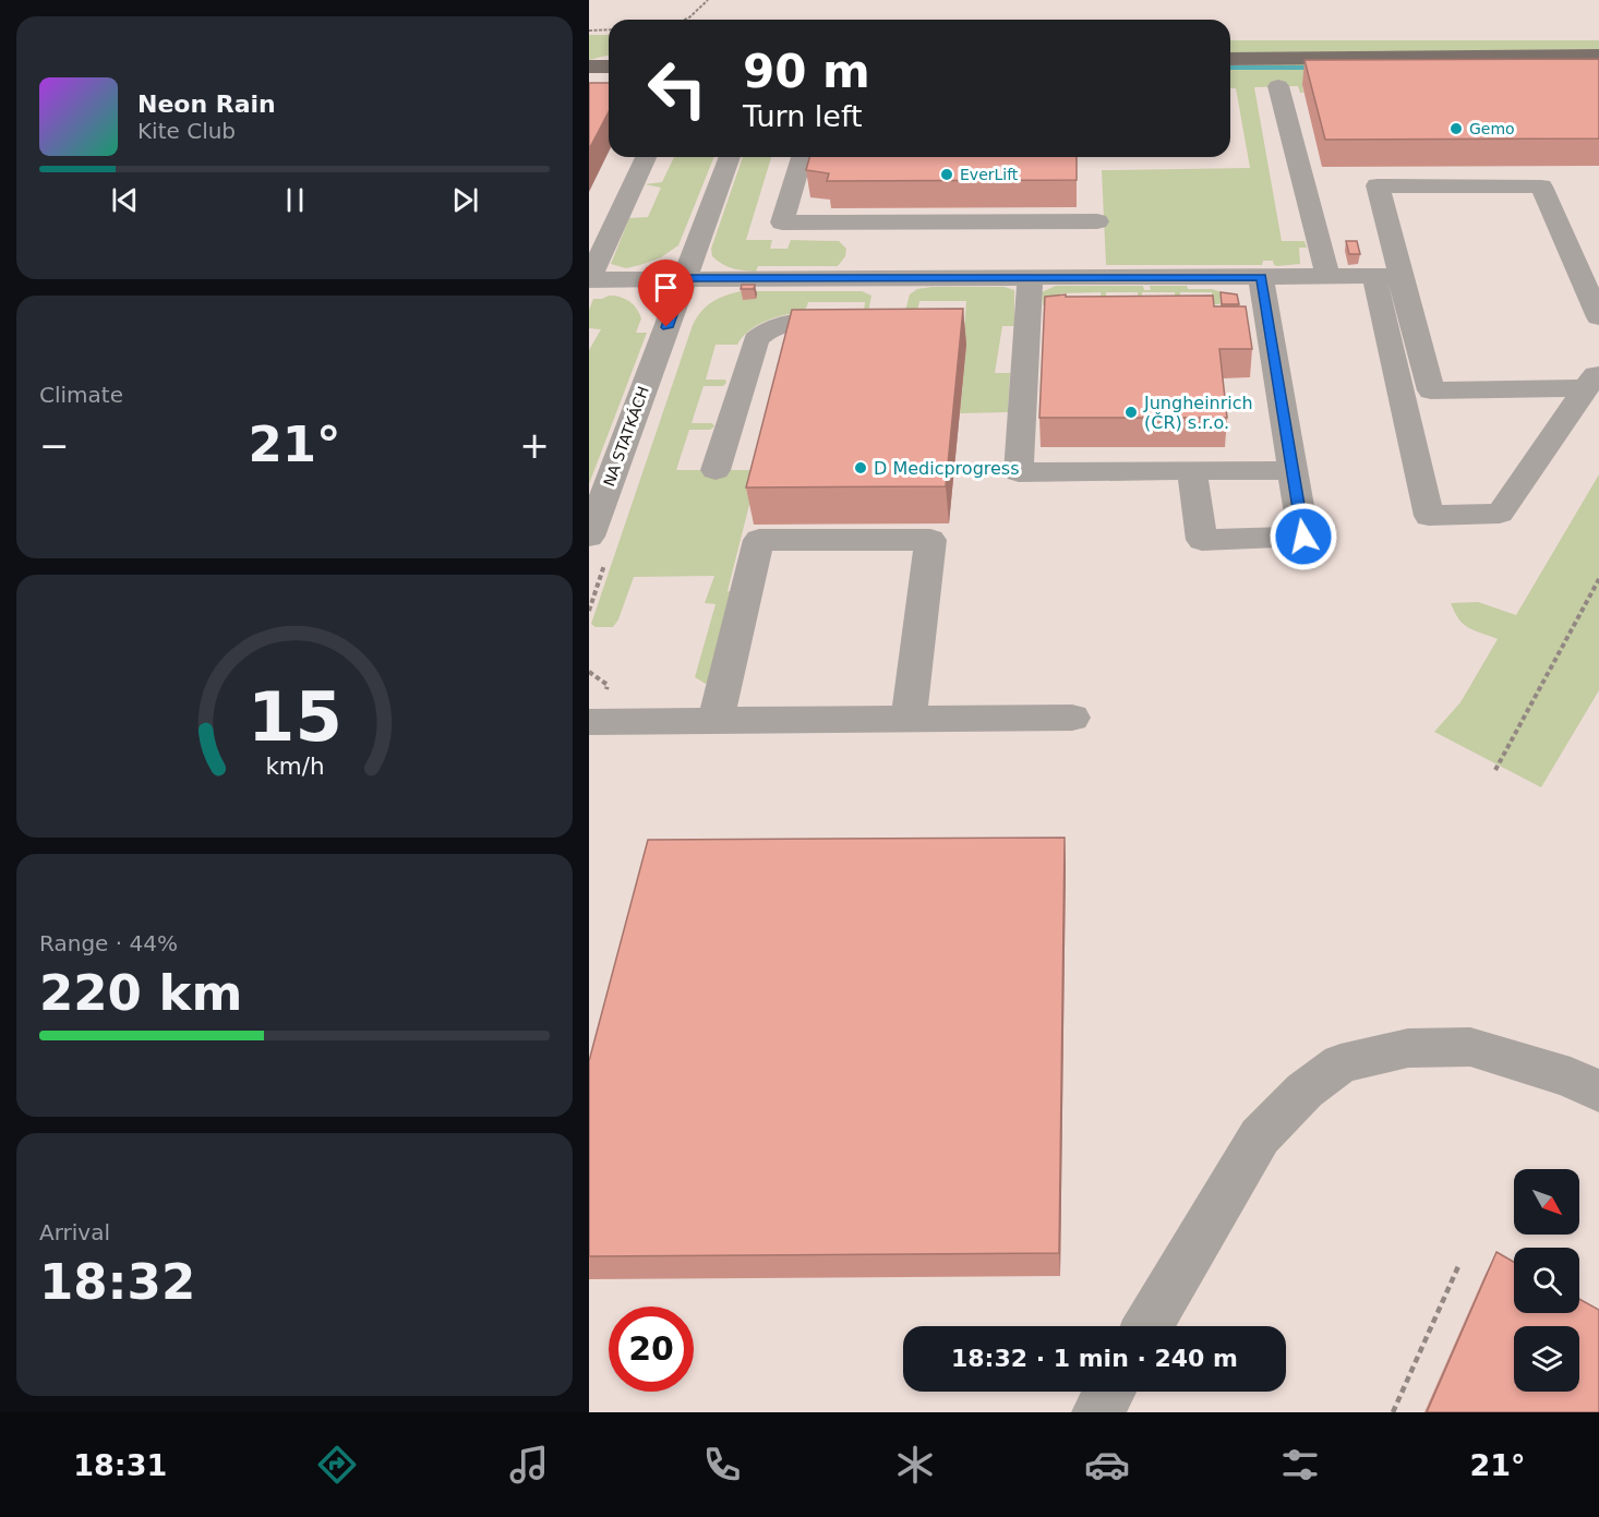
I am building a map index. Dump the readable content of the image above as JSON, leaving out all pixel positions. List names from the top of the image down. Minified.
{"streets":{"street":["NA STATKÁCH"]},"places":["Gemo","EverLift","Jungheinrich (ČR) s.r.o.","D Medicprogress"],"north":"bottom right","page":{"turn":["90 m","Turn left"],"song":["Neon Rain","Kite Club"],"tile":["Climate",["Range · 44%","220 km"],["Arrival","18:32"]],"heat":["−","21°","+"],"limit":"20","trip":"18:32 · 1 min · 240 m","tabs":["18:31","21°"],"gauge":["15","km/h"]}}
